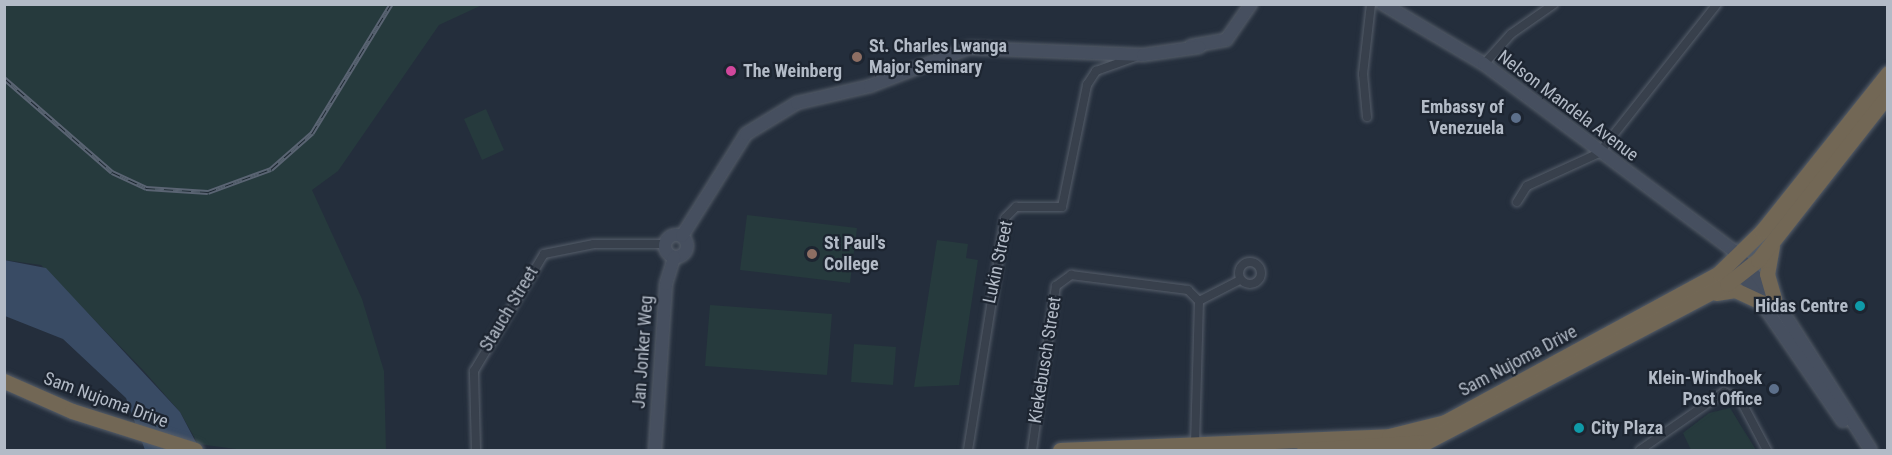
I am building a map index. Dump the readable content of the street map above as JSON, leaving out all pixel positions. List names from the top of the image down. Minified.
{"streets":{"highway":["Sam Nujoma Drive"],"main road":["Nelson Mandela Avenue","Jan Jonker Weg"],"street":["Lukin Street","Stauch Street","Kiekebusch Street"]},"crossings":[["Nelson Mandela Avenue","Sam Nujoma Drive"],["Lukin Street","Jan Jonker Weg"]],"places":["St. Charles Lwanga Major Seminary","The Weinberg","Embassy of Venezuela","St Paul's College","Hidas Centre","Klein-Windhoek Post Office","City Plaza"]}
